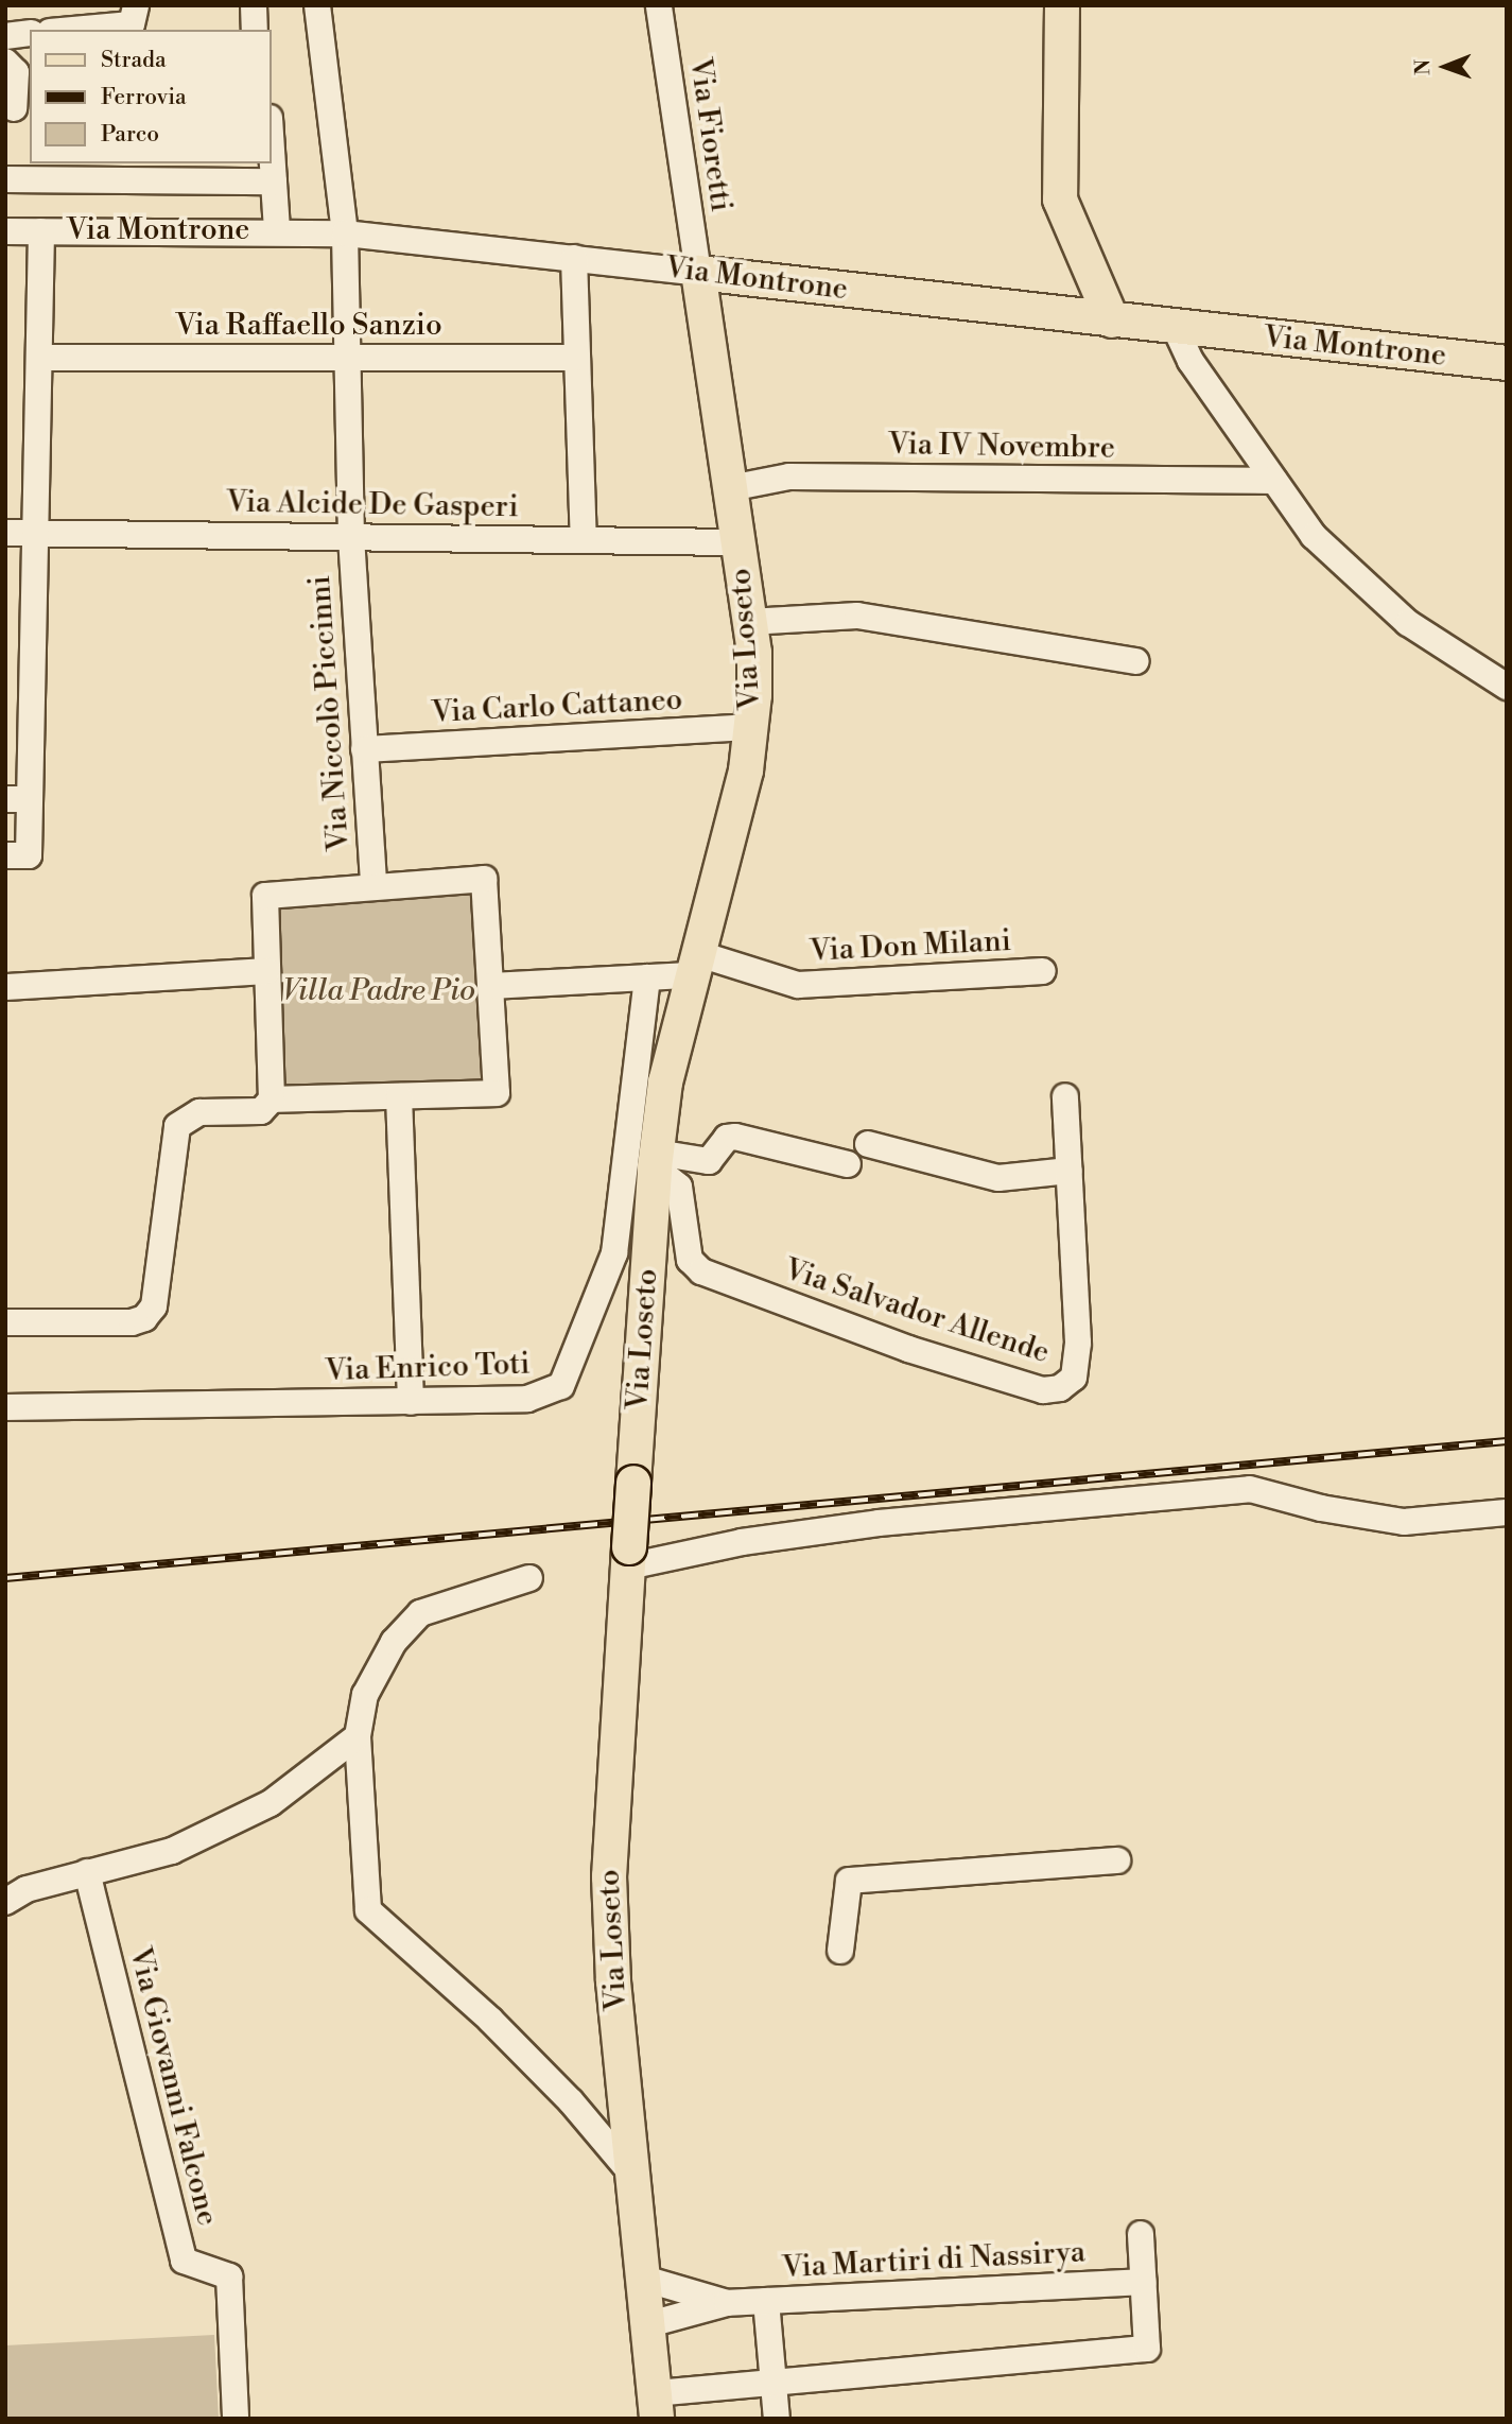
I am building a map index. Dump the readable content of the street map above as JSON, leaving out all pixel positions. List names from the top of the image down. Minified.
{"streets":{"main road":["Via Montrone","Via Loseto"],"street":["Via Fioretti","Via Raffaello Sanzio","Via IV Novembre","Via Alcide De Gasperi","Via Carlo Cattaneo","Via Niccolò Piccinni","Via Don Milani","Via Salvador Allende","Via Enrico Toti","Via Giovanni Falcone","Via Martiri di Nassirya"]},"crossings":[["Via Fioretti","Via Montrone"],["Via Fioretti","Via Loseto"],["Via Montrone","Via Loseto"],["Via Montrone","Via Niccolò Piccinni"],["Via Raffaello Sanzio","Via Niccolò Piccinni"],["Via IV Novembre","Via Loseto"],["Via Alcide De Gasperi","Via Loseto"],["Via Alcide De Gasperi","Via Niccolò Piccinni"],["Via Loseto","Via Carlo Cattaneo"],["Via Loseto","Via Don Milani"],["Via Loseto","Via Salvador Allende"],["Via Carlo Cattaneo","Via Niccolò Piccinni"]],"parks":["Villa Padre Pio"],"legend":["Strada","Ferrovia","Parco"],"north":"left"}
